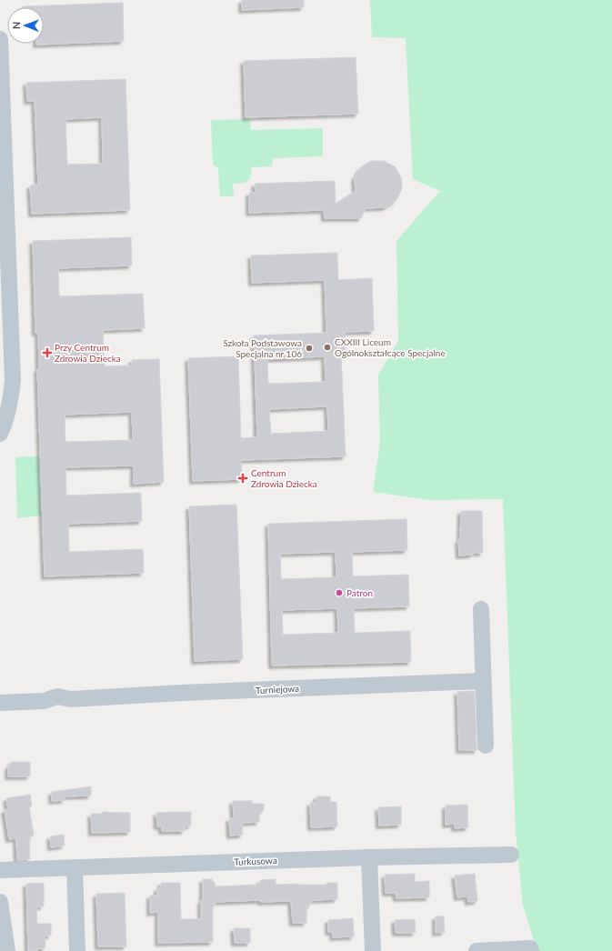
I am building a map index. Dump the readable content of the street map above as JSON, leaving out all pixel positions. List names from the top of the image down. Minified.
{"streets":{"street":["Turniejowa","Turkusowa"]},"places":{"other":["CXXIII Liceum Ogólnokształcące Specjalne","Szkoła Podstawowa Specjalna nr 106","Patron"],"health":["Przy Centrum Zdrowia Dziecka","Centrum Zdrowia Dziecka"]},"north":"left"}
